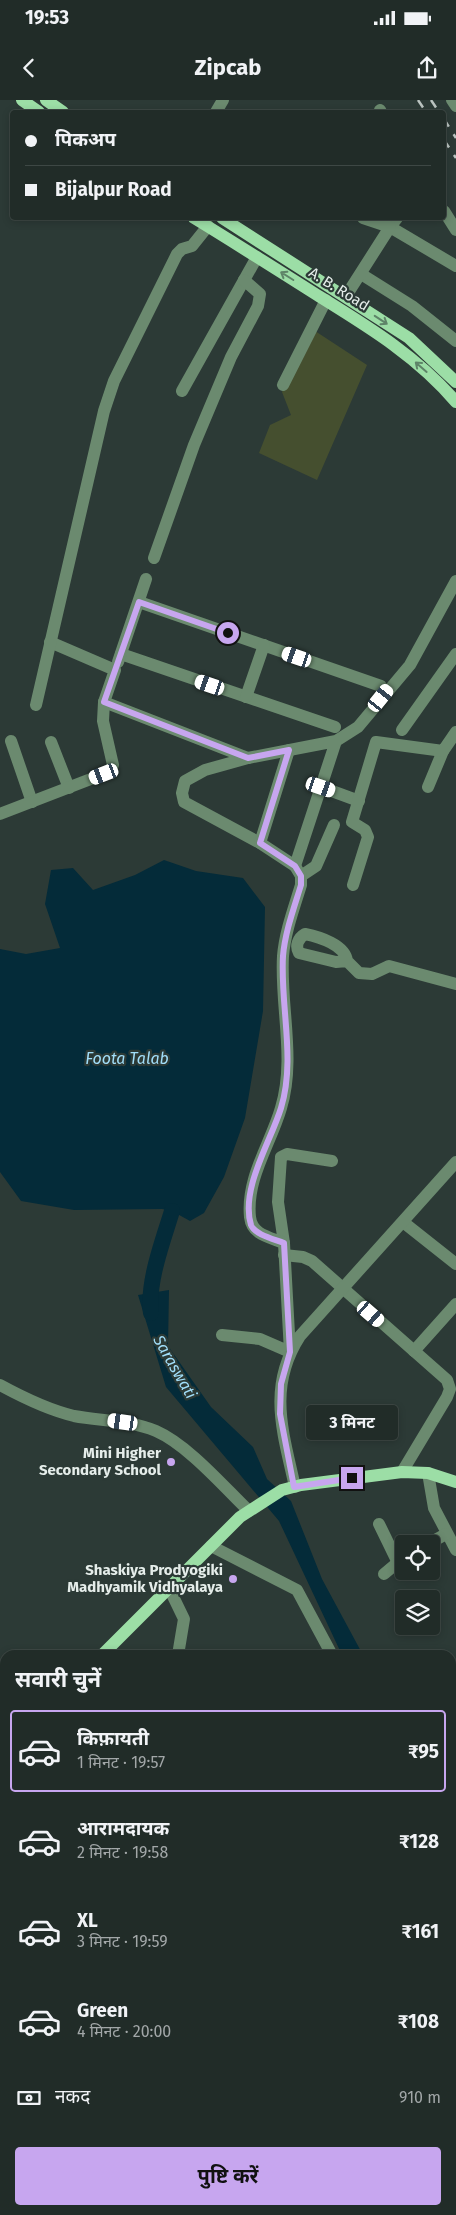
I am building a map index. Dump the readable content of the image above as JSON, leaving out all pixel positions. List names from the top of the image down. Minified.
{"streets":{"main road":["A. B. Road"]},"water":["Foota Talab","Saraswati"],"places":["Mini Higher Secondary School","Shaskiya Prodyogiki Madhyamik Vidhyalaya"],"page":{"status":"19:53","header":"Zipcab","banner":["पिकअप","Bijalpur Road"],"bubble":"3 मिनट","heading":"सवारी चुनें","list":[{"name":"किफ़ायती","note":"1 मिनट · 19:57","value":"₹95"},{"name":"आरामदायक","note":"2 मिनट · 19:58","value":"₹128"},{"name":"XL","note":"3 मिनट · 19:59","value":"₹161"},{"name":"Green","note":"4 मिनट · 20:00","value":"₹108"}],"pay":["नकद","910 m"],"buttons":"पुष्टि करें"}}
